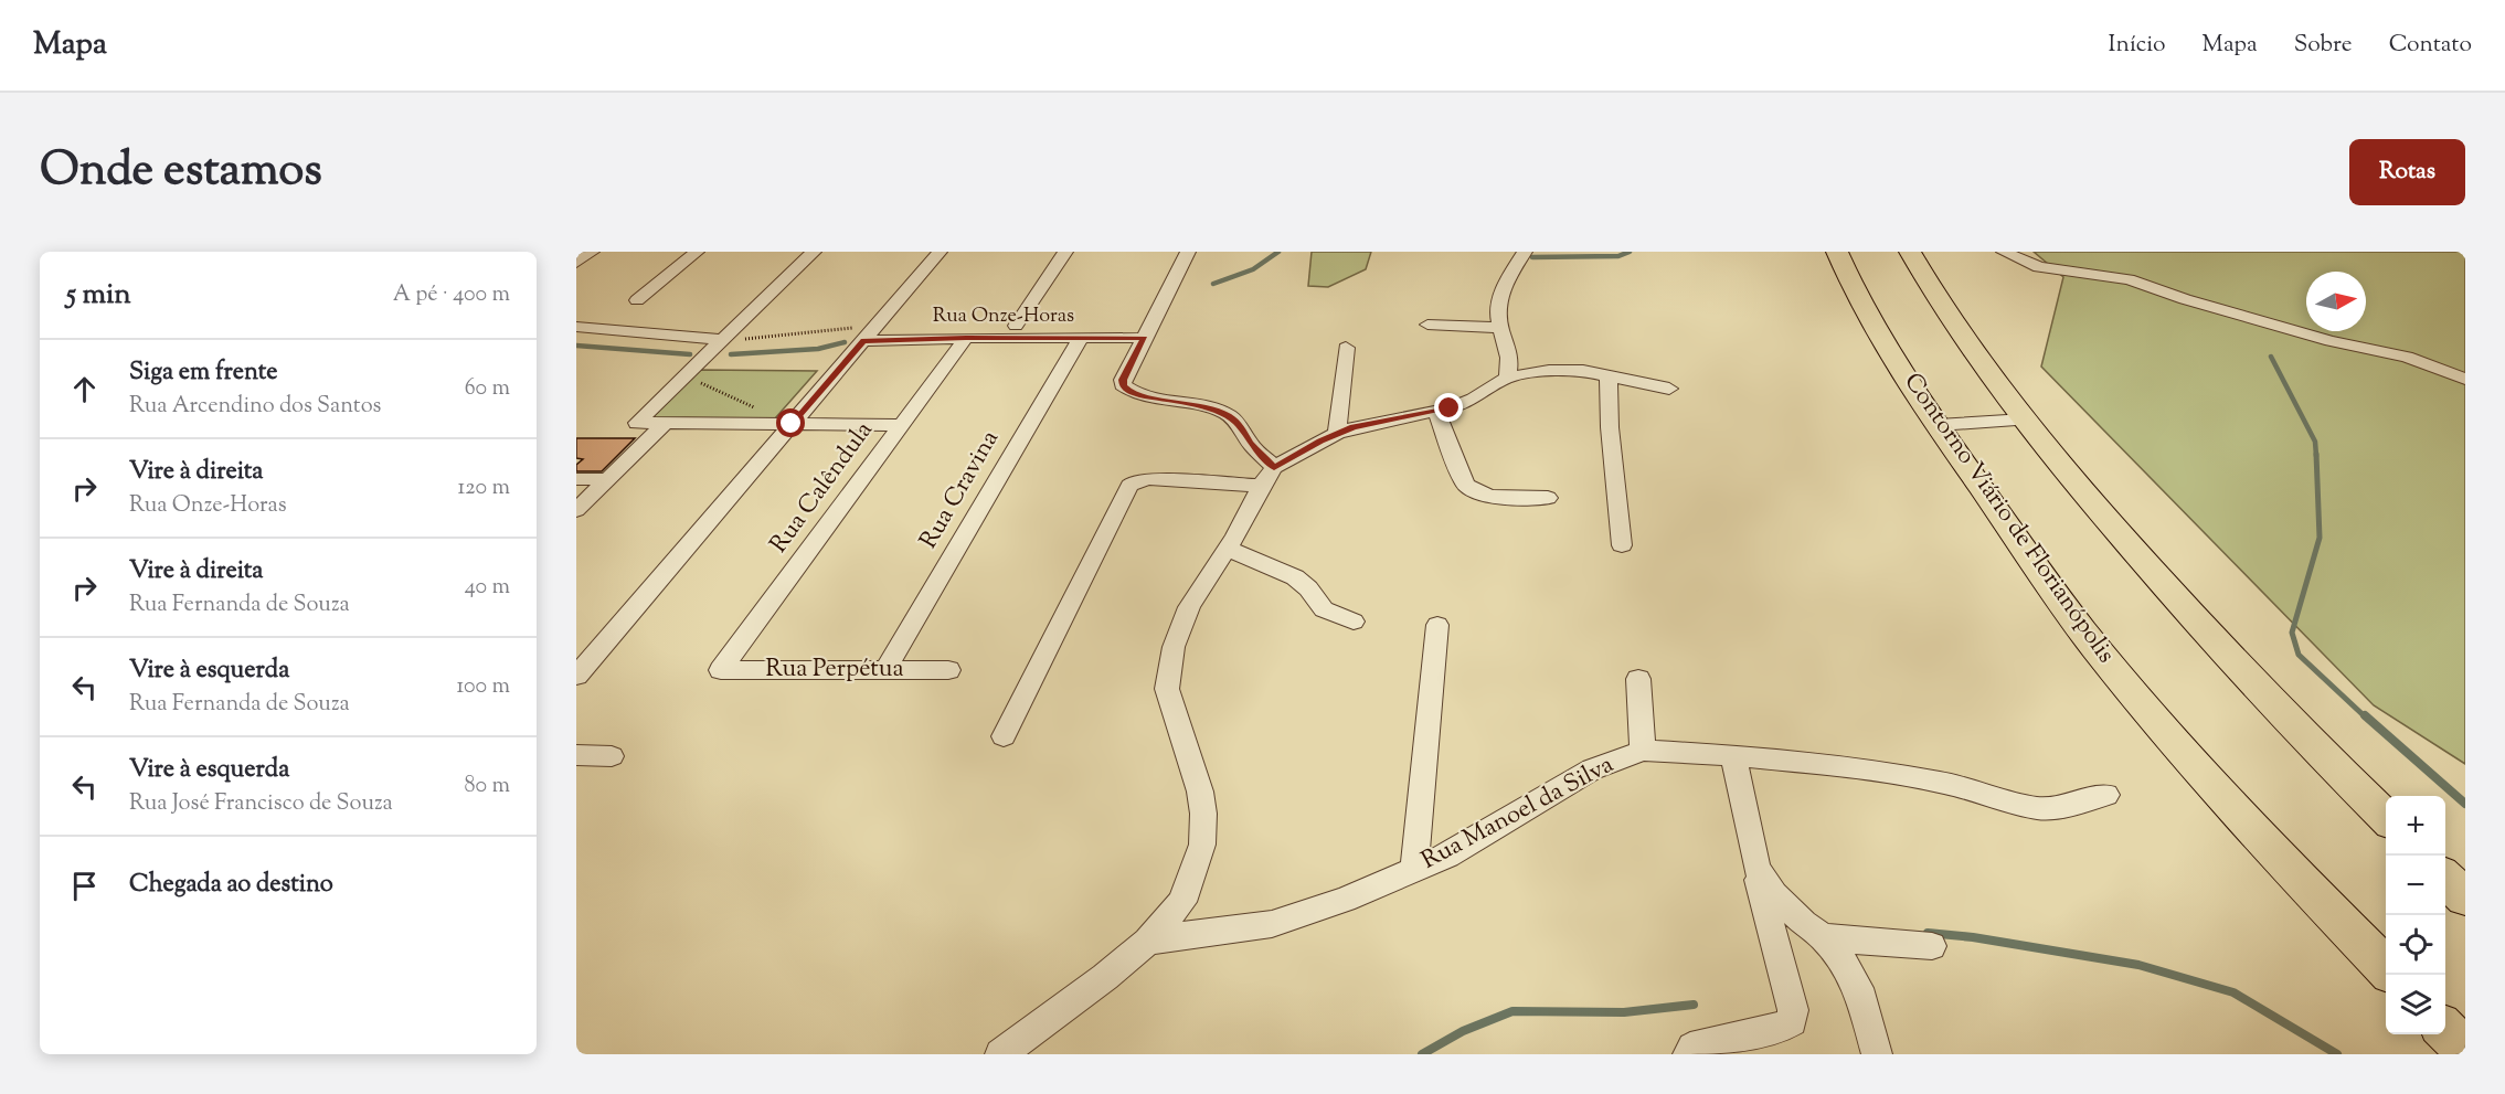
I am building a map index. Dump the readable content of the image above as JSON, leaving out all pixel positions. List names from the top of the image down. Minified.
{"streets":{"highway":["Contorno Viário de Florianópolis"],"street":["Rua Onze-Horas","Rua Calêndula","Rua Cravina","Rua Perpétua","Rua Manoel da Silva"]},"crossings":[["Rua Onze-Horas","Rua Calêndula"],["Rua Onze-Horas","Rua Cravina"],["Rua Calêndula","Rua Perpétua"],["Rua Cravina","Rua Perpétua"]],"north":"right","page":{"header":"Mapa","nav":["Início","Mapa","Sobre","Contato"],"title":"Onde estamos","buttons":"Rotas","heading":["5 min","A pé · 400 m"],"list":[["Siga em frente","Rua Arcendino dos Santos","60 m"],["Vire à direita","Rua Onze-Horas","120 m"],["Vire à direita","Rua Fernanda de Souza","40 m"],["Vire à esquerda","Rua Fernanda de Souza","100 m"],["Vire à esquerda","Rua José Francisco de Souza","80 m"],"Chegada ao destino"],"map_buttons":["+","−"]}}
